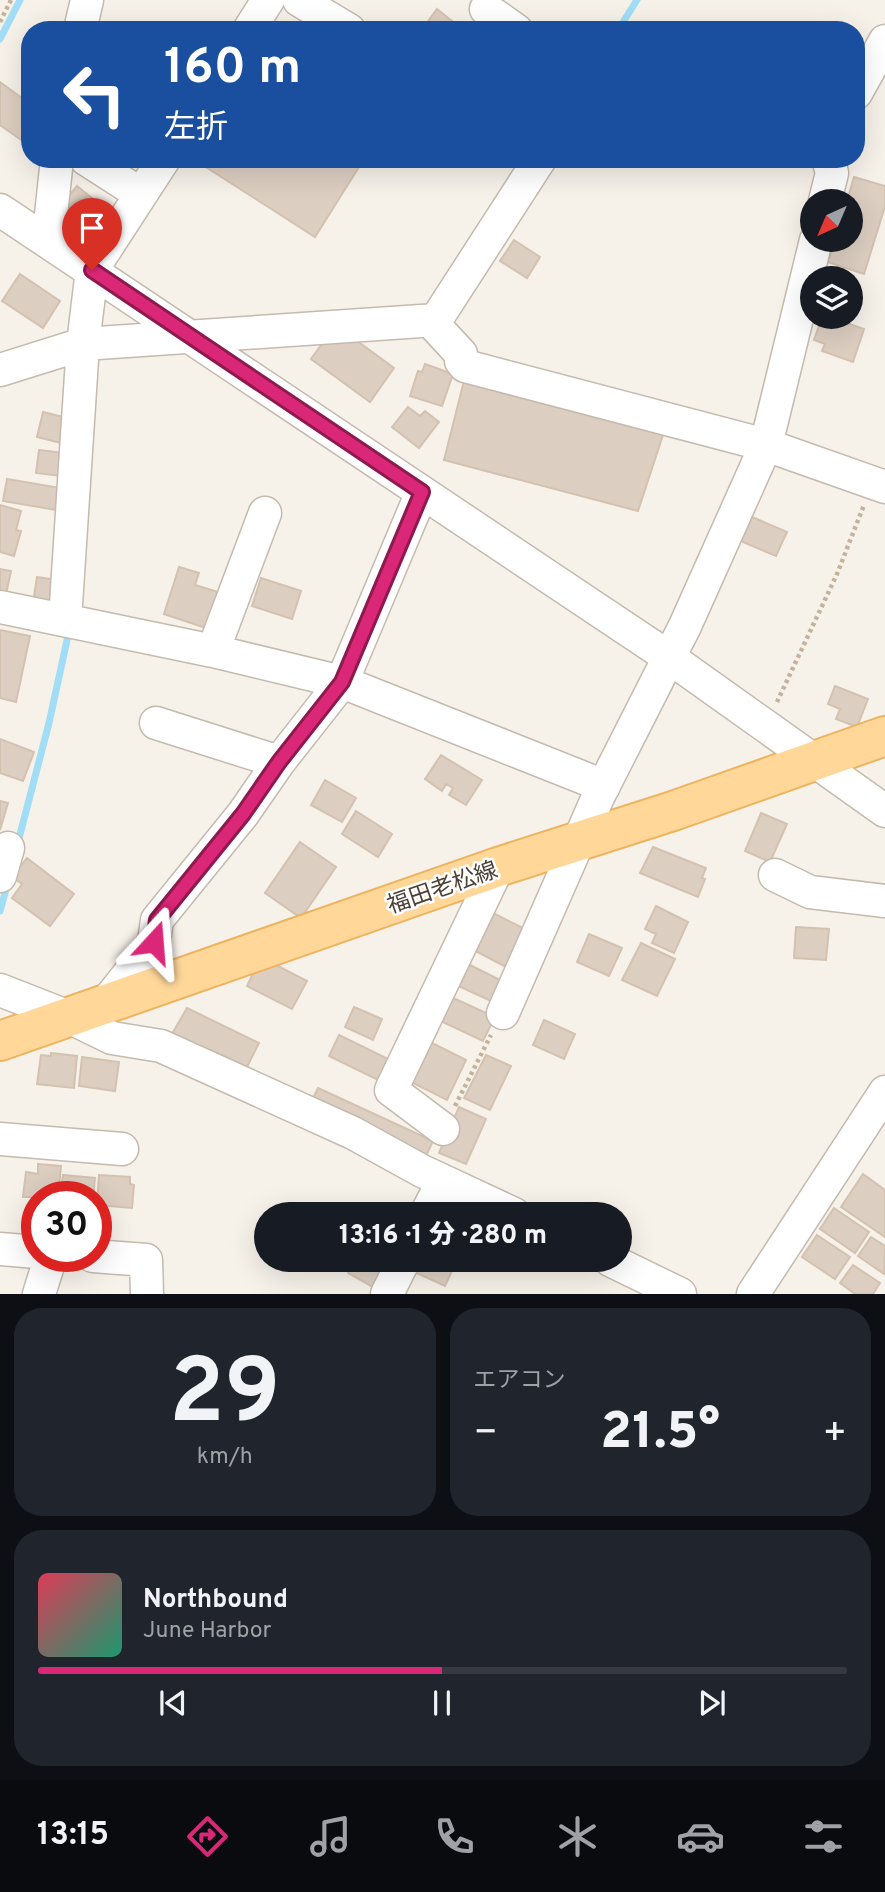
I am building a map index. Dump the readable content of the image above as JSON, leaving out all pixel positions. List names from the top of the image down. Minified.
{"streets":{"main road":["福田老松線"]},"north":"bottom left","page":{"turn":["160 m","左折"],"limit":"30","trip":"13:16 · 1 分 · 280 m","tile":[["29","km/h"],"エアコン"],"heat":["−","21.5°","+"],"song":["Northbound","June Harbor"],"tabs":"13:15"}}
